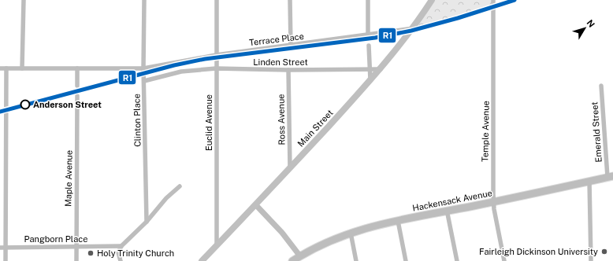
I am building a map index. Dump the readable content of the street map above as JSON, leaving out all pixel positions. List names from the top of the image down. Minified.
{"streets":{"main road":["Main Street","Hackensack Avenue"],"street":["Terrace Place","Linden Street","Ross Avenue","Clinton Place","Euclid Avenue","Temple Avenue","Emerald Street","Maple Avenue","Pangborn Place"]},"crossings":[["Terrace Place","Clinton Place"],["Terrace Place","Euclid Avenue"],["Terrace Place","Main Street"],["Linden Street","Ross Avenue"],["Linden Street","Clinton Place"],["Linden Street","Euclid Avenue"],["Linden Street","Main Street"],["Ross Avenue","Main Street"],["Euclid Avenue","Main Street"],["Temple Avenue","Hackensack Avenue"],["Emerald Street","Hackensack Avenue"],["Maple Avenue","Pangborn Place"]],"places":["Anderson Street","Fairleigh Dickinson University","Holy Trinity Church"],"lines":["transit line R1"],"north":"top right"}
